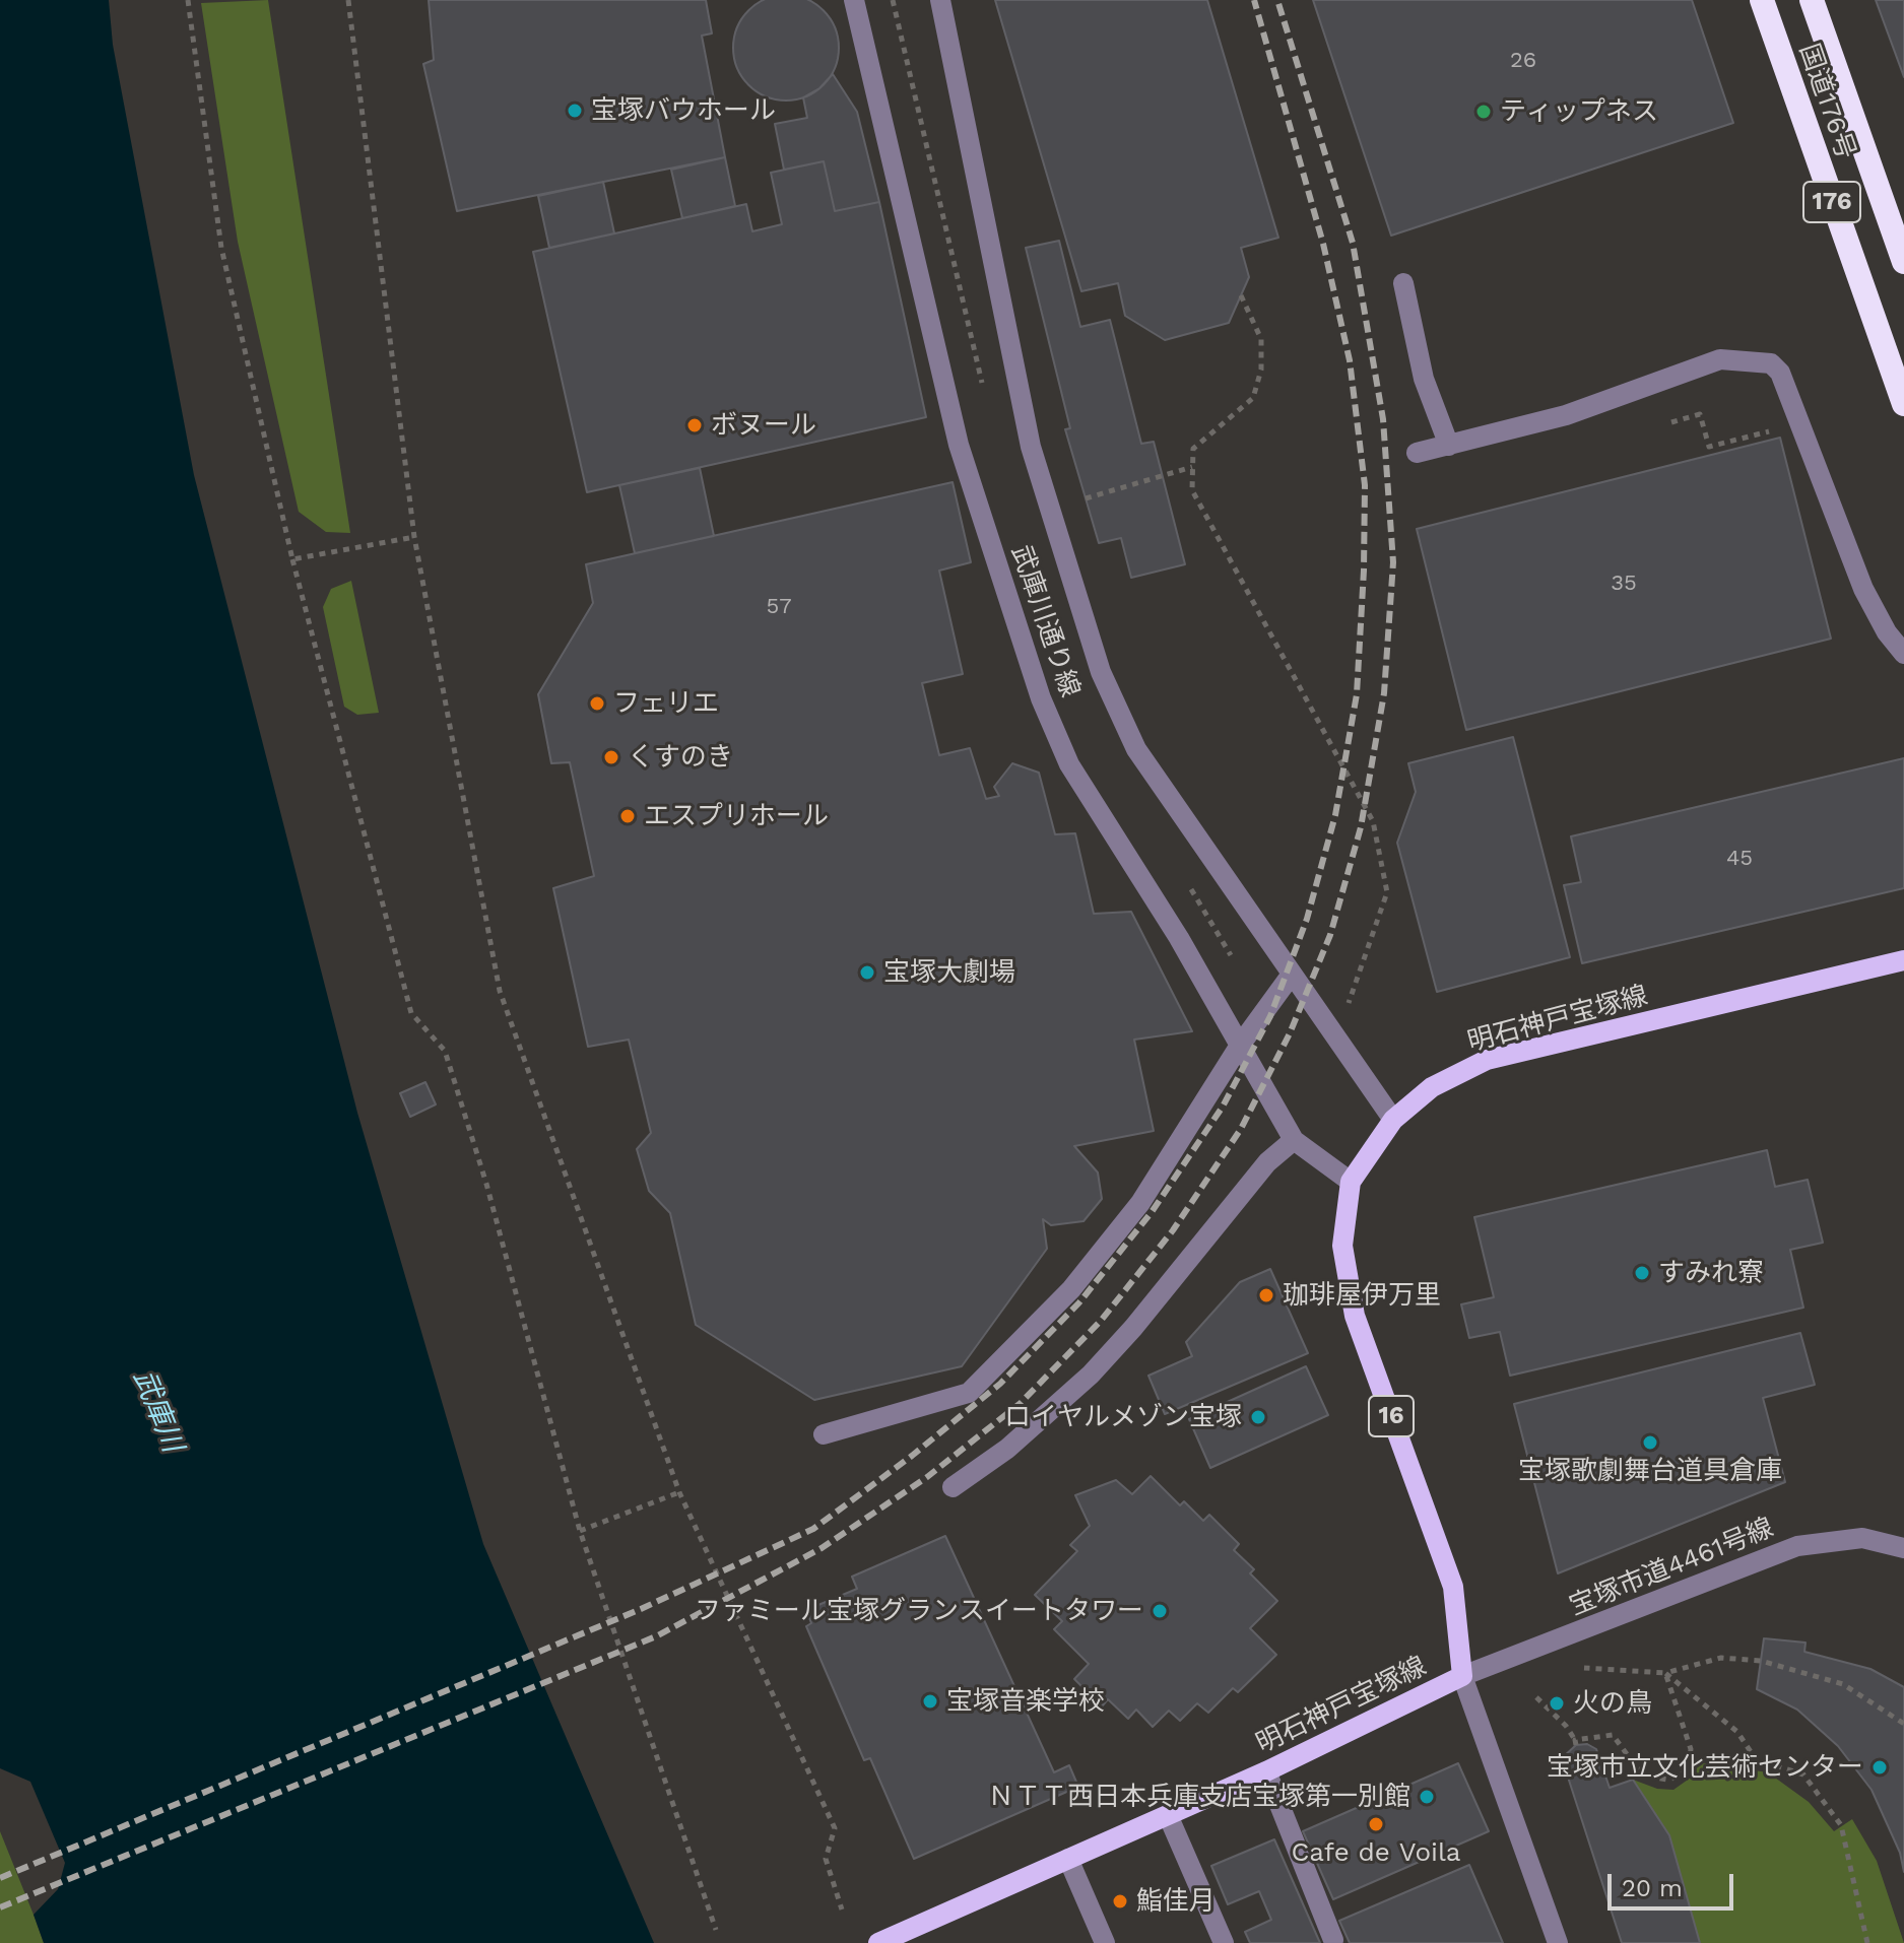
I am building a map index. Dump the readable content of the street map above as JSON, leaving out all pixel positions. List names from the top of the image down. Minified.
{"streets":{"highway":["国道176号","176"],"main road":["明石神戸宝塚線","16"],"street":["武庫川通り線","宝塚市道4461号線"]},"crossings":[["武庫川通り線","明石神戸宝塚線"],["明石神戸宝塚線","宝塚市道4461号線"]],"water":["武庫川"],"places":["宝塚バウホール","ティップネス","ボヌール","フェリエ","くすのき","エスプリホール","宝塚大劇場","すみれ寮","珈琲屋伊万里","ロイヤルメゾン宝塚","宝塚歌劇舞台道具倉庫","ファミール宝塚グランスイートタワー","宝塚音楽学校","火の鳥","宝塚市立文化芸術センター","ＮＴＴ西日本兵庫支店宝塚第一別館","Cafe de Voila","鮨佳月"],"house_numbers":["26","35","57","45"],"scale_bar":"20 m"}
